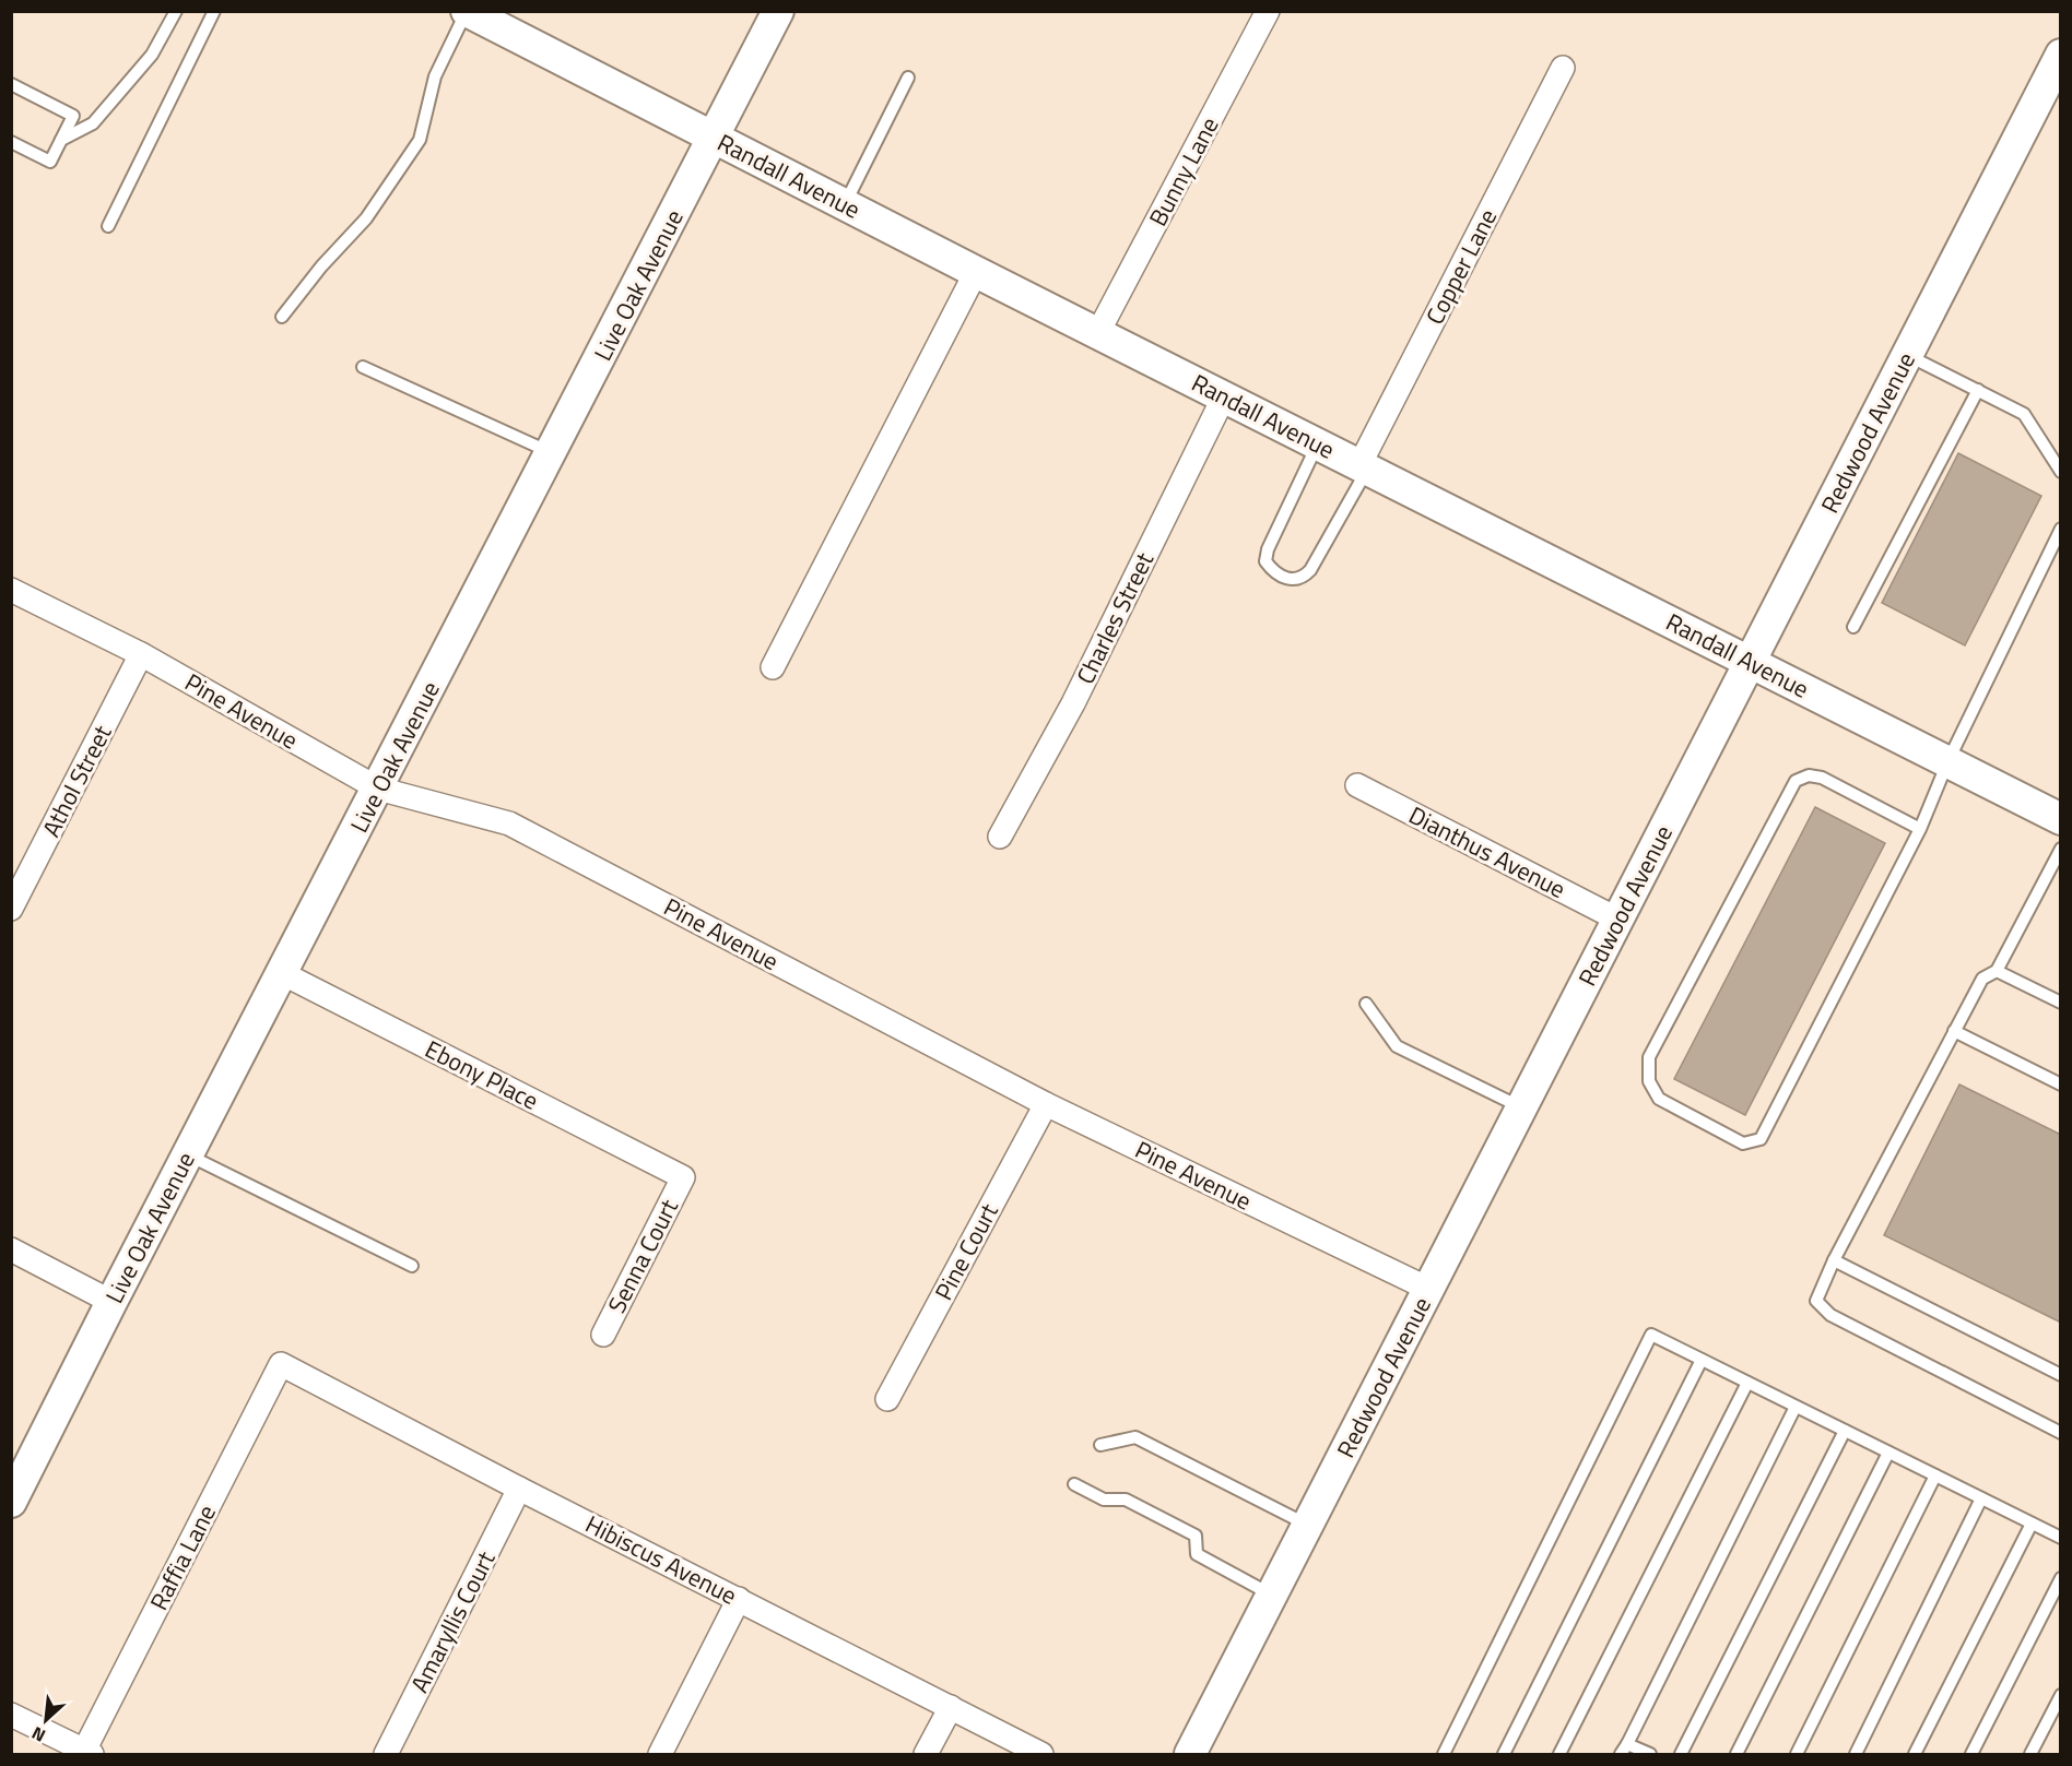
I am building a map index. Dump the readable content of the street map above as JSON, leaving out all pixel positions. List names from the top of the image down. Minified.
{"streets":{"street":["Bunny Lane","Randall Avenue","Copper Lane","Live Oak Avenue","Redwood Avenue","Charles Street","Pine Avenue","Athol Street","Dianthus Avenue","Ebony Place","Pine Court","Senna Court","Raffia Lane","Hibiscus Avenue","Amaryllis Court"]},"crossings":[["Bunny Lane","Randall Avenue"],["Randall Avenue","Copper Lane"],["Randall Avenue","Live Oak Avenue"],["Randall Avenue","Redwood Avenue"],["Randall Avenue","Charles Street"],["Live Oak Avenue","Pine Avenue"],["Live Oak Avenue","Ebony Place"],["Redwood Avenue","Pine Avenue"],["Redwood Avenue","Dianthus Avenue"],["Pine Avenue","Athol Street"],["Pine Avenue","Pine Court"],["Ebony Place","Senna Court"],["Raffia Lane","Hibiscus Avenue"],["Hibiscus Avenue","Amaryllis Court"]],"north":"bottom left"}
